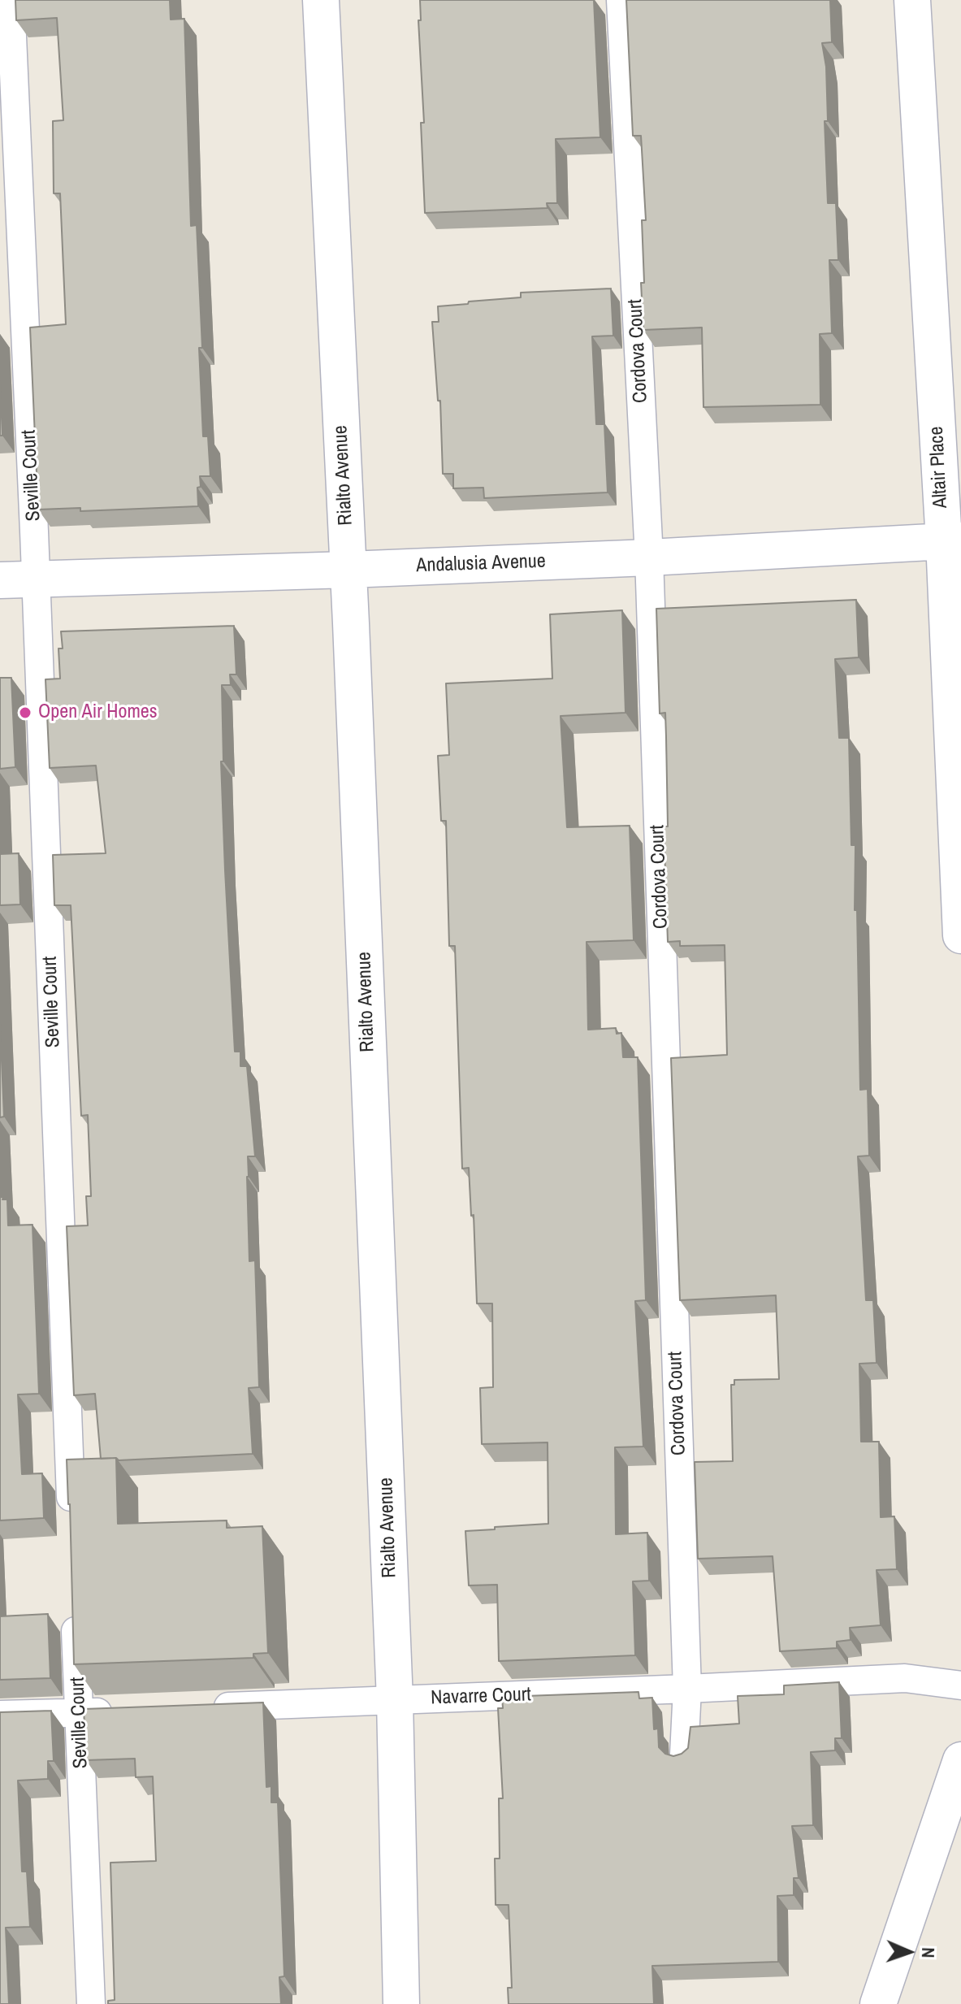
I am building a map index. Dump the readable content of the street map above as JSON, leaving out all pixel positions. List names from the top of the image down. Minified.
{"streets":{"street":["Altair Place","Rialto Avenue","Andalusia Avenue"],"lane":["Cordova Court","Seville Court","Navarre Court"]},"crossings":[["Cordova Court","Andalusia Avenue"],["Cordova Court","Navarre Court"],["Altair Place","Andalusia Avenue"],["Seville Court","Andalusia Avenue"],["Rialto Avenue","Andalusia Avenue"],["Rialto Avenue","Navarre Court"]],"places":["Open Air Homes"],"north":"right"}
